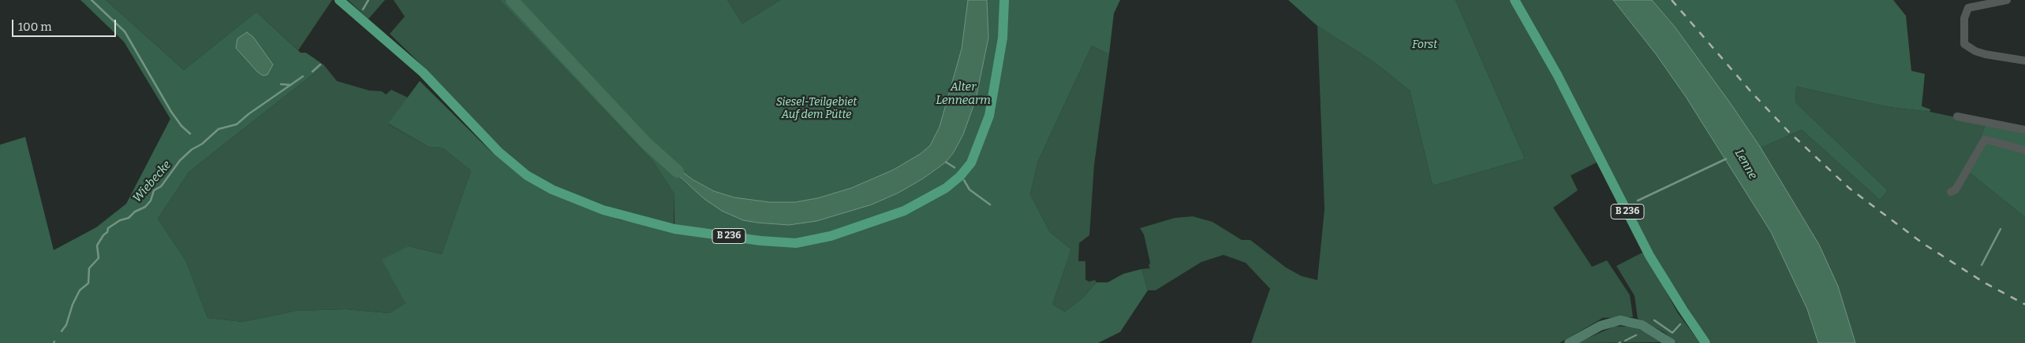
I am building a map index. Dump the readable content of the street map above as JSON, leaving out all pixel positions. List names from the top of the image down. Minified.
{"streets":{"main road":["B 236"]},"water":["Alter Lennearm","Lenne","Wiebecke"],"parks":["Forst","Siesel-Teilgebiet Auf dem Pütte"],"scale_bar":"100 m"}
